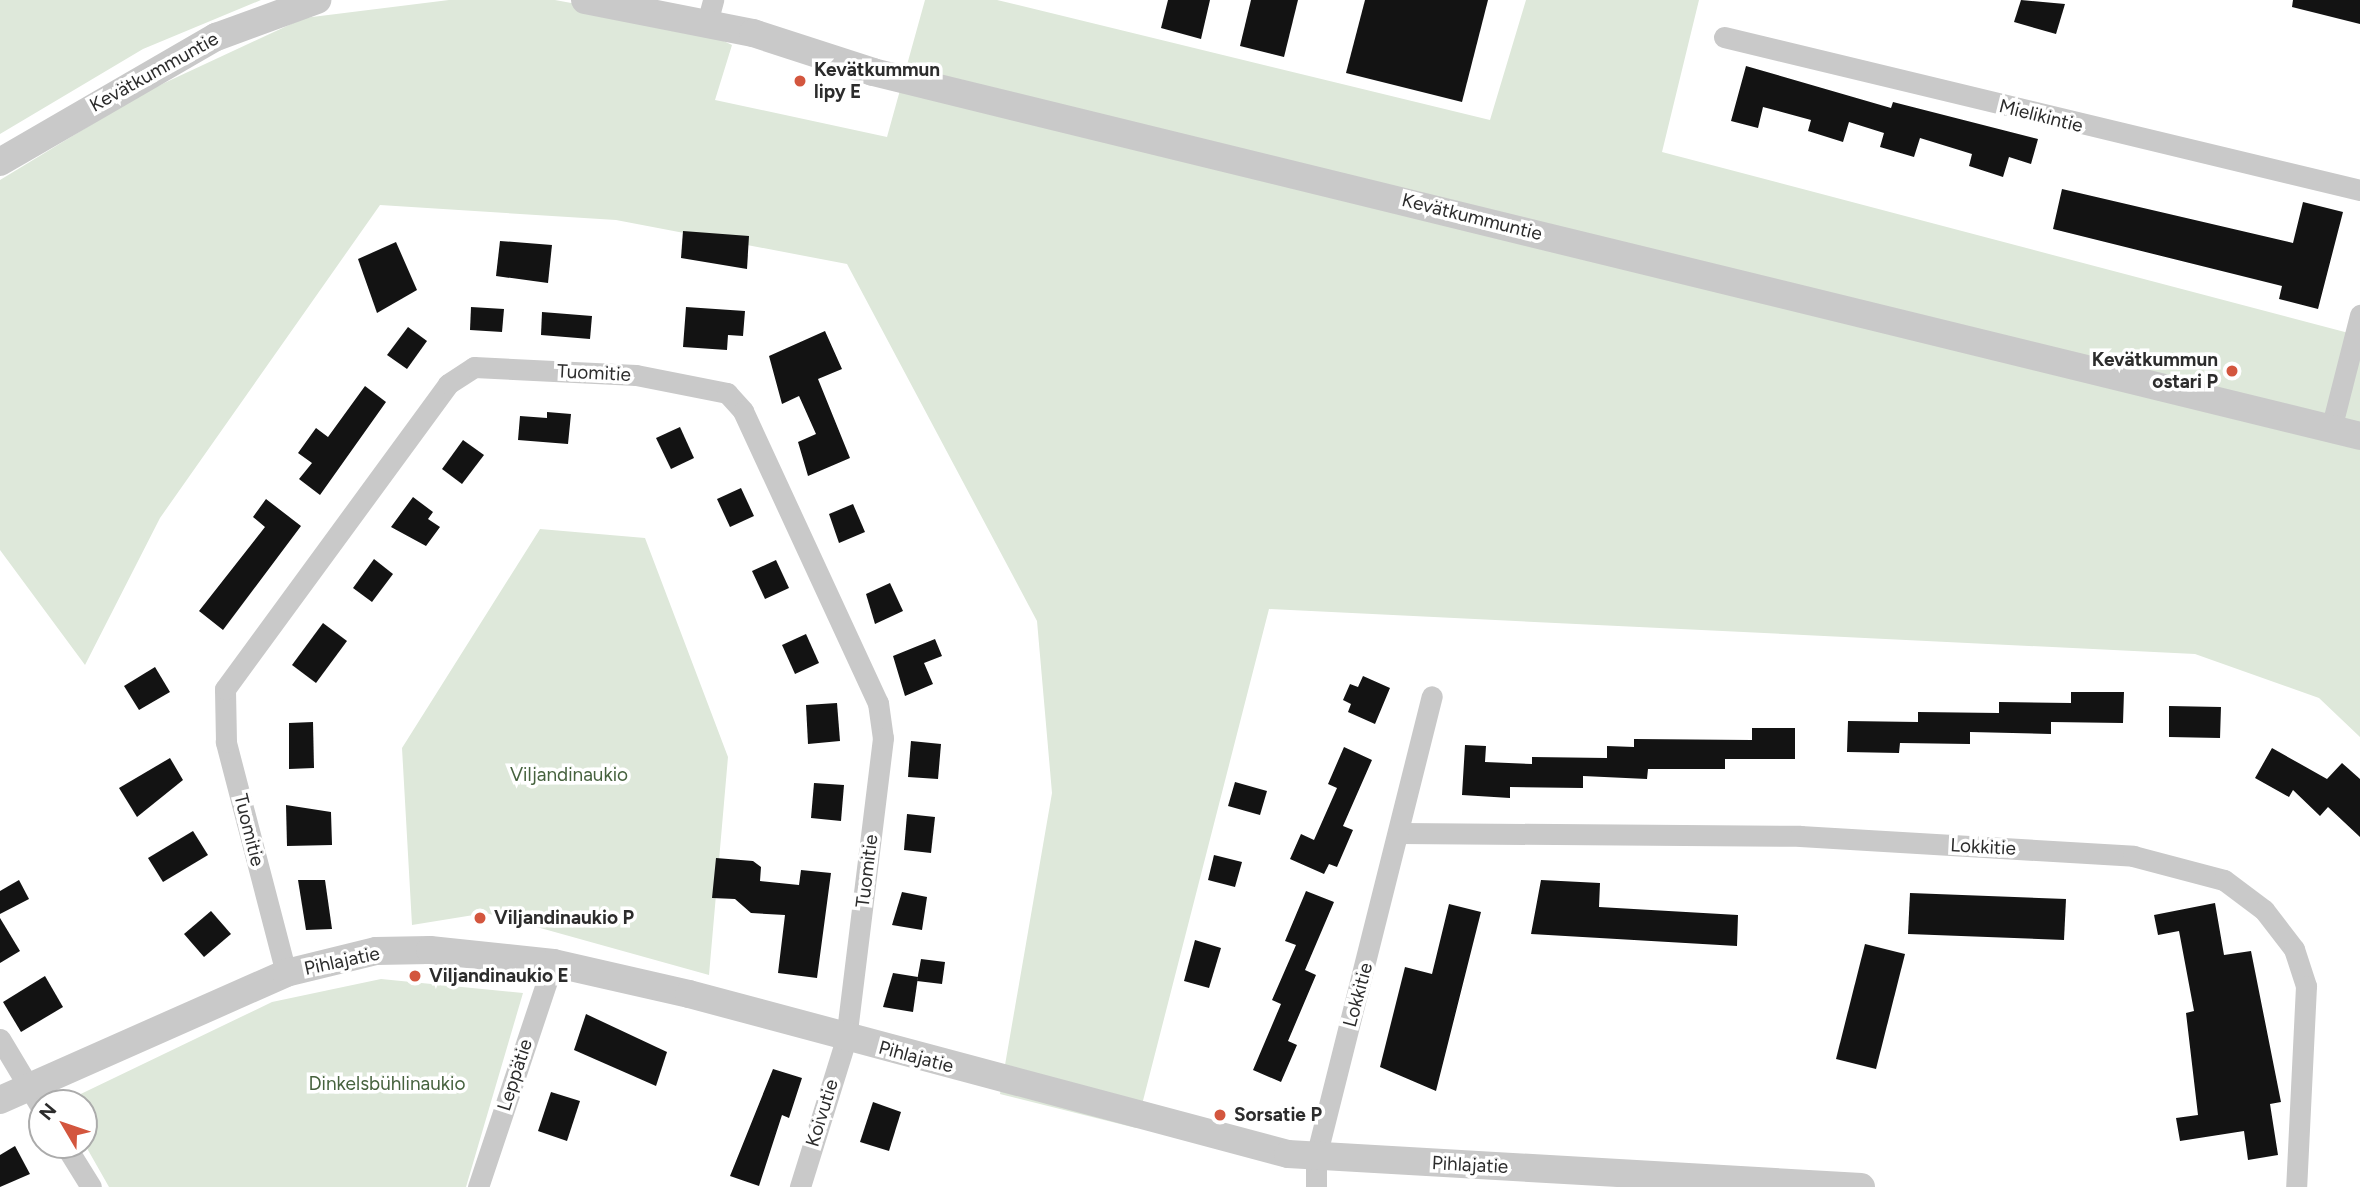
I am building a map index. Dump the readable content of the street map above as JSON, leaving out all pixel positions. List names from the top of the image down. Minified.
{"streets":{"street":["Kevätkummuntie","Mielikintie","Tuomitie","Lokkitie","Pihlajatie","Leppätie","Koivutie"]},"crossings":[["Tuomitie","Pihlajatie"],["Tuomitie","Koivutie"],["Lokkitie","Pihlajatie"],["Pihlajatie","Leppätie"],["Pihlajatie","Koivutie"]],"parks":["Viljandinaukio","Dinkelsbühlinaukio"],"places":["Kevätkummun lipy E","Kevätkummun ostari P","Viljandinaukio P","Viljandinaukio E","Sorsatie P"],"north":"top left"}
